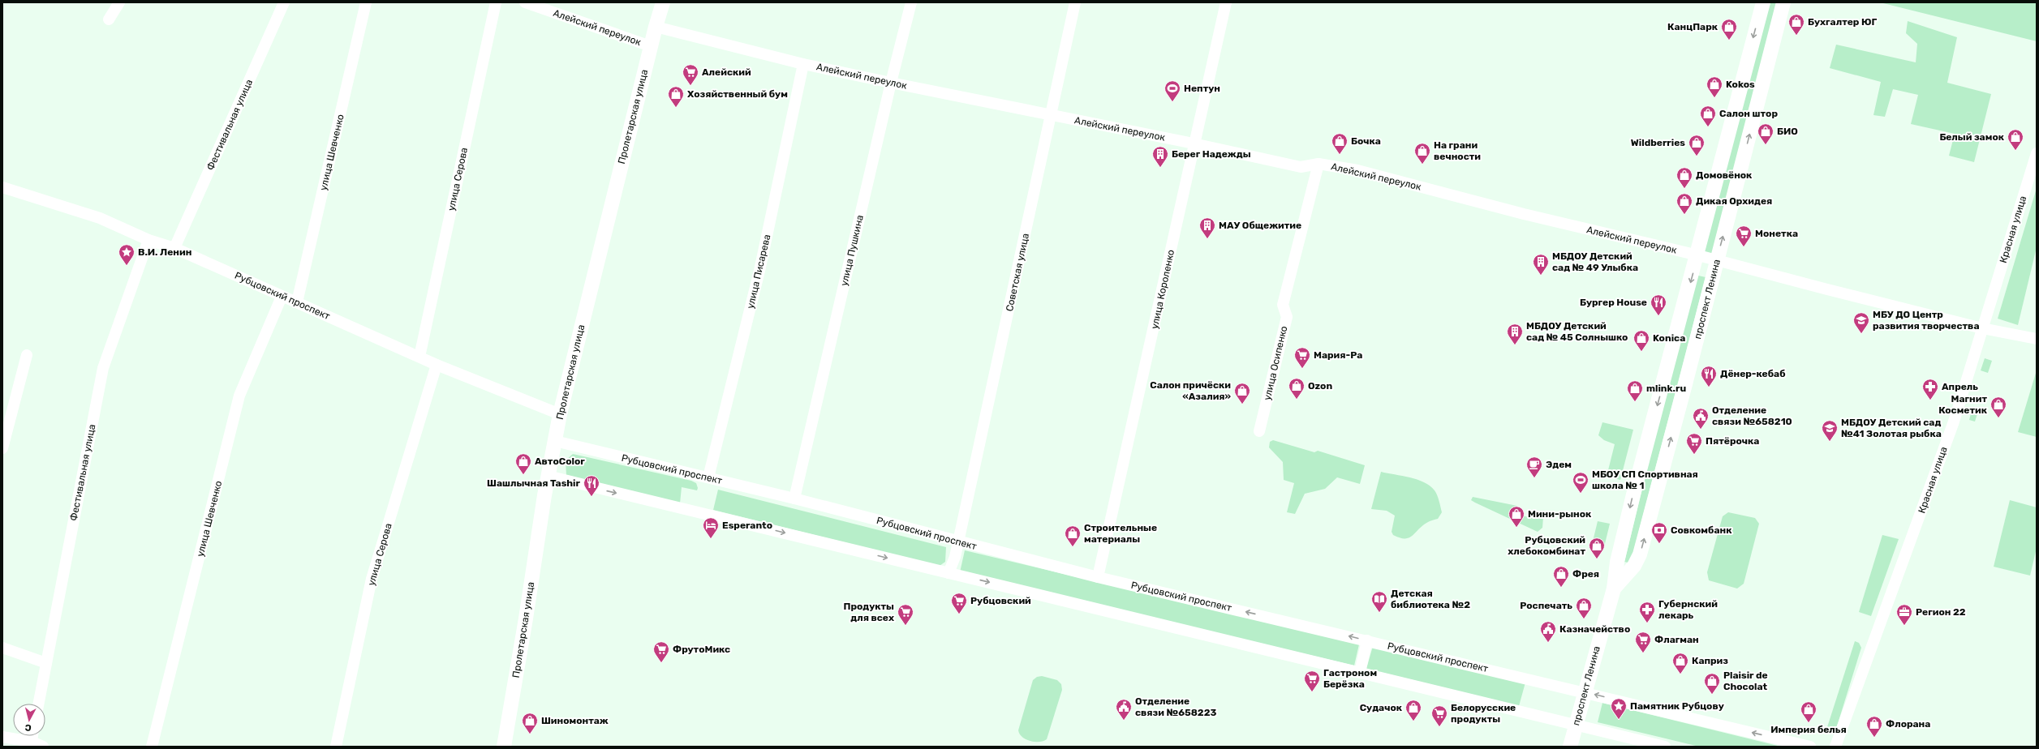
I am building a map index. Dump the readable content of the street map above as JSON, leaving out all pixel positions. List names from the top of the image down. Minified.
{"streets":{"main road":["Пролетарская улица","проспект Ленина"],"street":["Алейский переулок","Фестивальная улица","улица Шевченко","улица Серова","Красная улица","улица Пушкина","улица Писарева","Советская улица","улица Короленко","Рубцовский проспект","улица Осипенко"]},"crossings":[["Алейский переулок","Пролетарская улица"],["Алейский переулок","Красная улица"],["Алейский переулок","улица Пушкина"],["Алейский переулок","улица Писарева"],["Алейский переулок","Советская улица"],["Алейский переулок","улица Короленко"],["Алейский переулок","проспект Ленина"],["Алейский переулок","улица Осипенко"],["Пролетарская улица","Рубцовский проспект"],["Фестивальная улица","Рубцовский проспект"],["улица Шевченко","Рубцовский проспект"],["улица Серова","Рубцовский проспект"],["улица Пушкина","Рубцовский проспект"],["улица Писарева","Рубцовский проспект"],["Советская улица","Рубцовский проспект"],["улица Короленко","Рубцовский проспект"],["Рубцовский проспект","проспект Ленина"]],"places":{"shop":["Бухгалтер ЮГ","КанцПарк","Kokos","Хозяйственный бум","Салон штор","БИО","Белый замок","Бочка","Wildberries","На грани вечности","Домовёнок","Дикая Орхидея","Konica","Ozon","mlink.ru","Салон причёски «Азалия»","Магнит Косметик","АвтоColor","Мини-рынок","Строительные материалы","Рубцовский хлебокомбинат","Фрея","Роспечать","Каприз","Plaisir de Chocolat","Судачок","Империя белья","Шиномонтаж","Флорана"],"supermarket":["Алейский","Монетка","Мария-Ра","Пятёрочка","Рубцовский","Продукты для всех","Флагман","ФрутоМикс","Гастроном Берёзка","Белорусские продукты"],"sports":["Нептун","МБОУ СП Спортивная школа № 1"],"building":["Берег Надежды","МАУ Общежитие","МБДОУ Детский сад № 49 Улыбка","МБДОУ Детский сад № 45 Солнышко"],"place":["В.И. Ленин","Памятник Рубцову"],"restaurant":["Бургер House","Дёнер-кебаб","Шашлычная Tashir"],"school or university":["МБУ ДО Центр развития творчества","МБДОУ Детский сад №41 Золотая рыбка"],"pharmacy":["Апрель","Губернский лекарь"],"public building":["Отделение связи №658210","Казначейство","Отделение связи №658223"],"cafe":["Эдем"],"hotel":["Esperanto"],"bank":["Совкомбанк"],"library":["Детская библиотека №2"],"office":["Регион 22"]},"north":"bottom"}
